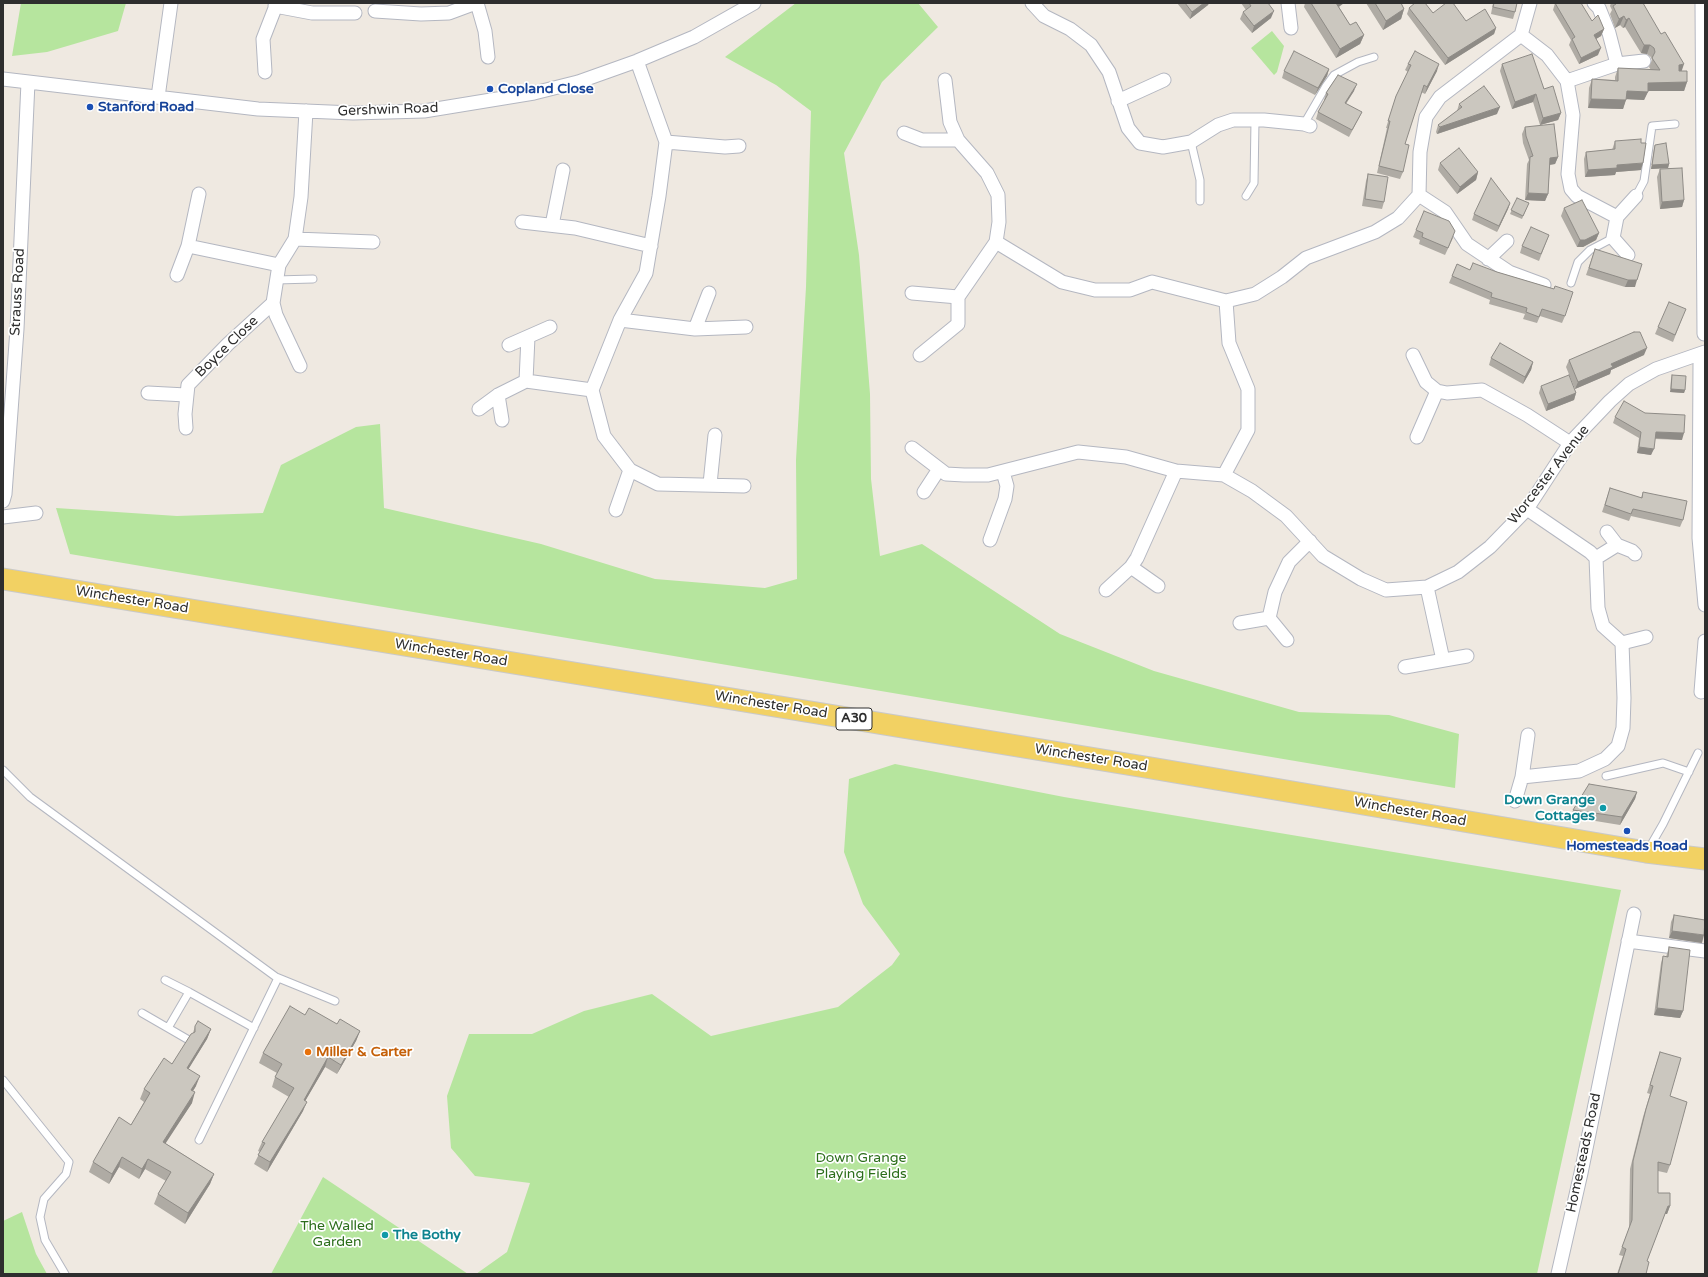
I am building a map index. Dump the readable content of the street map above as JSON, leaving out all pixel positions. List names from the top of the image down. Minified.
{"streets":{"main road":["Winchester Road","A30"],"street":["Gershwin Road","Strauss Road","Boyce Close","Worcester Avenue","Homesteads Road"]},"crossings":[["Gershwin Road","Strauss Road"],["Gershwin Road","Boyce Close"]],"parks":["Down Grange Playing Fields","The Walled Garden"],"places":["Copland Close","Stanford Road","Down Grange Cottages","Homesteads Road","Miller & Carter","The Bothy"]}
